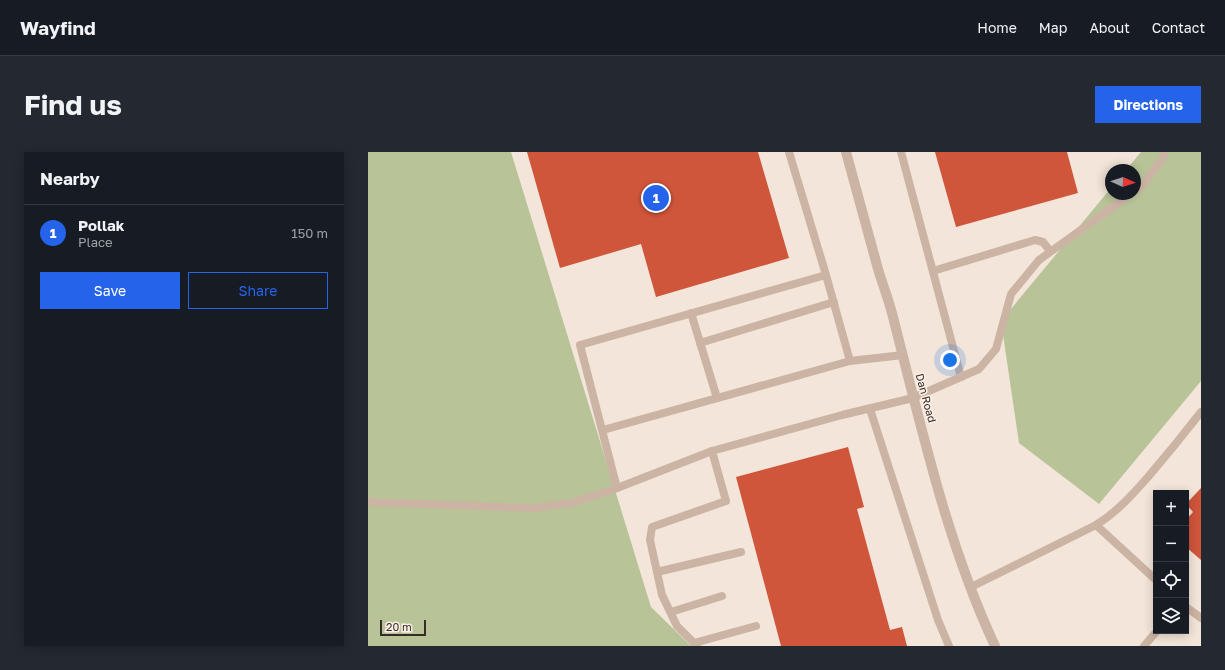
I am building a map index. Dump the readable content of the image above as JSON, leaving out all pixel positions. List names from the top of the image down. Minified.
{"streets":{"street":["Dan Road"]},"scale_bar":"20 m","north":"right","page":{"header":"Wayfind","nav":["Home","Map","About","Contact"],"buttons":["Directions",["Save","Share"]],"title":"Find us","heading":"Nearby","pins":"1","list":[{"mark":"1","name":"Pollak","note":"Place","value":"150 m"}],"map_buttons":["+","−"],"scale":"20 m"}}
